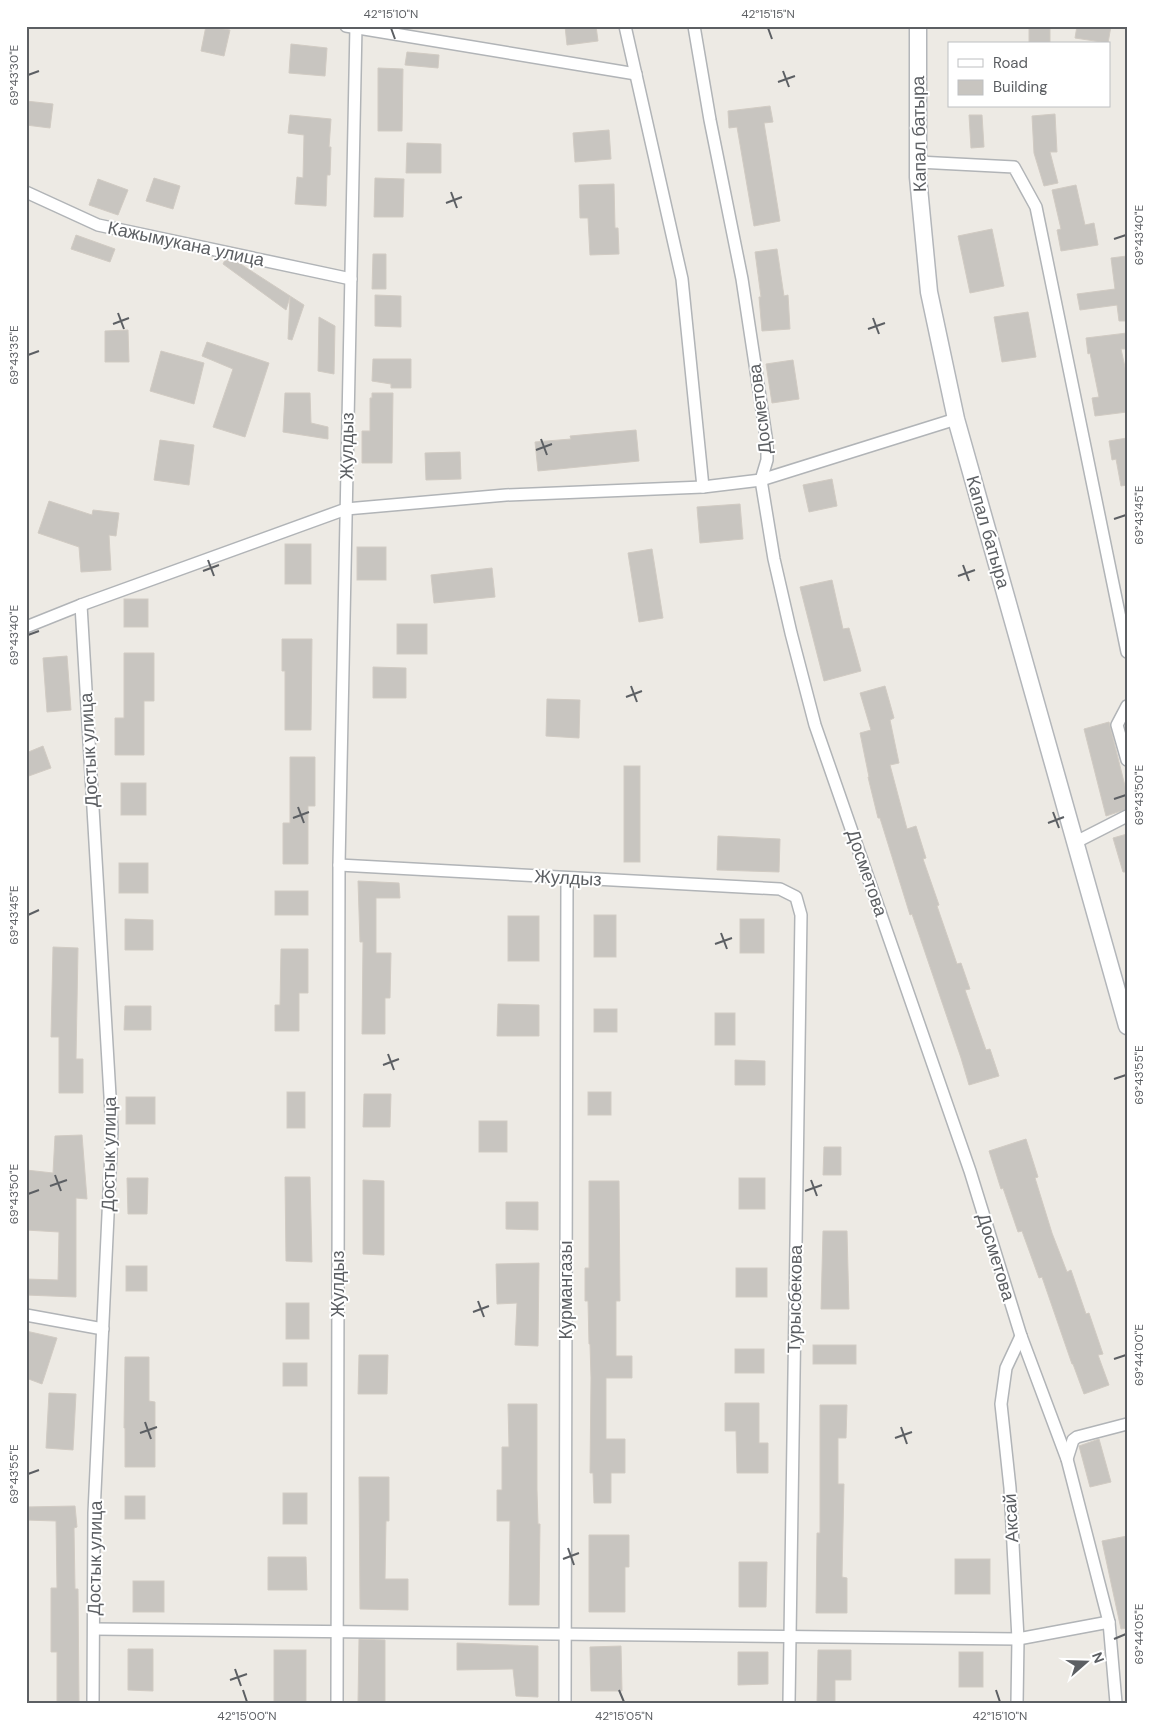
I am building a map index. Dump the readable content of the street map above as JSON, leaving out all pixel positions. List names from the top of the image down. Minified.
{"streets":{"main road":["Капал батыра"],"street":["Кажымукана улица","Досметова","Жулдыз","Достык улица","Курмангазы","Турысбекова","Аксай"]},"crossings":[["Кажымукана улица","Жулдыз"],["Досметова","Аксай"],["Жулдыз","Курмангазы"],["Жулдыз","Турысбекова"]],"legend":["Road","Building"],"north":"right","coordinates":["42°15'10\"N","42°15'15\"N","69°43'30\"E","69°43'40\"E","69°43'35\"E","69°43'45\"E","69°43'50\"E","69°43'55\"E","69°44'00\"E","69°44'05\"E","42°15'00\"N","42°15'05\"N"]}
